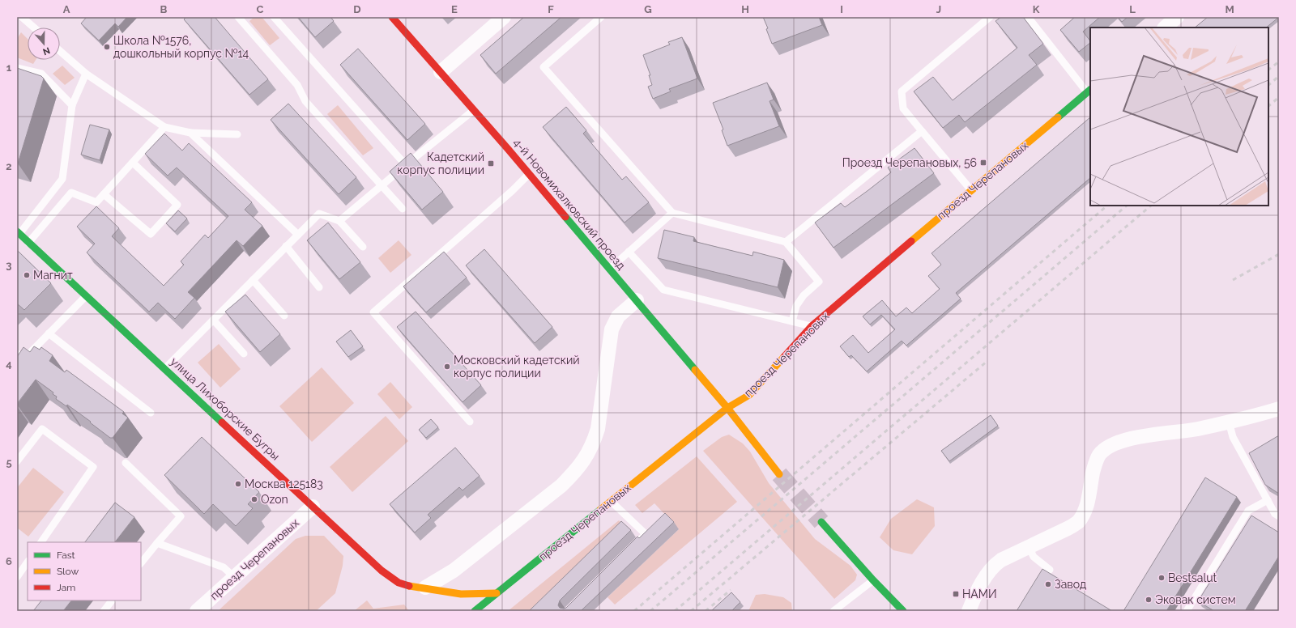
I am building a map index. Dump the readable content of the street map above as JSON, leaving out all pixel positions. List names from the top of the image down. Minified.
{"streets":{"street":["проезд Черепановых","4-й Новомихалковский проезд","улица Лихоборские Бугры"]},"crossings":[["проезд Черепановых","4-й Новомихалковский проезд"],["проезд Черепановых","улица Лихоборские Бугры"]],"places":{"other":["Школа №1576, дошкольный корпус №14","Магнит","Московский кадетский корпус полиции","Москва 125183","Ozon","Bestsalut","Завод","Эковак систем"],"transit":["Проезд Черепановых, 56","Кадетский корпус полиции","НАМИ"]},"legend":["Fast","Slow","Jam"],"north":"bottom","grid":{"columns":["A","B","C","D","E","F","G","H","I","J","K","L","M"],"rows":["1","2","3","4","5","6"]}}
